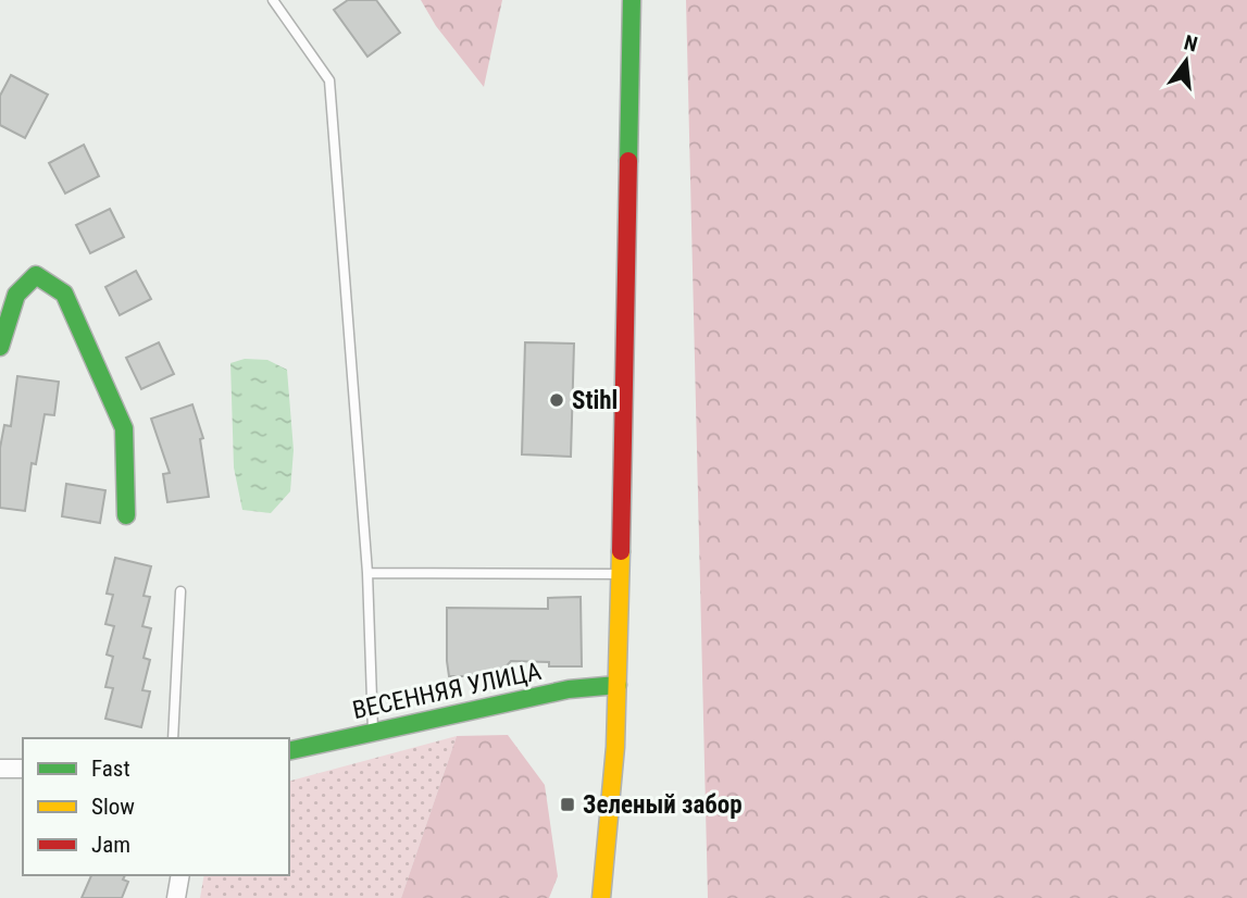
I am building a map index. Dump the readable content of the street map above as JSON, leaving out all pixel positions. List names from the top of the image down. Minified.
{"streets":{"street":["ВЕСЕННЯЯ УЛИЦА"]},"places":{"other":["Stihl"],"transit":["Зеленый забор"]},"legend":["Fast","Slow","Jam"],"north":"top"}
